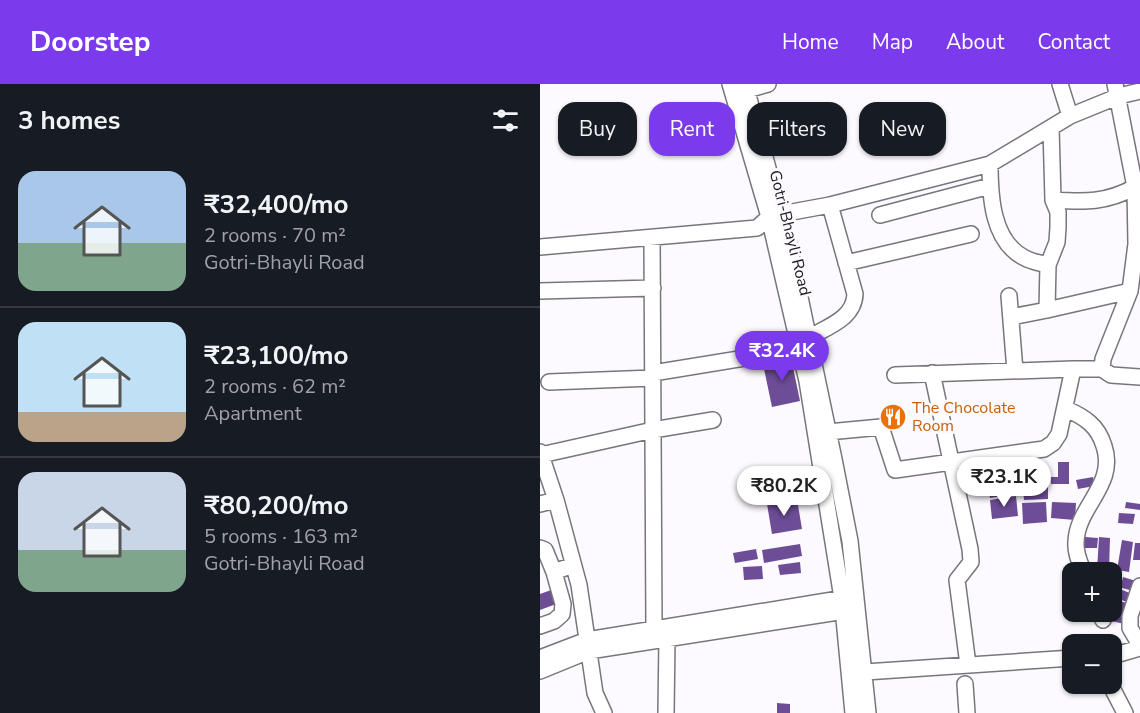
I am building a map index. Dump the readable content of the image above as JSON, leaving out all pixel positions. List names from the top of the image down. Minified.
{"streets":{"street":["Gotri-Bhayli Road"]},"places":{"restaurant":["The Chocolate Room"]},"page":{"header":"Doorstep","nav":["Home","Map","About","Contact"],"heading":"3 homes","chip":["Buy","Rent","Filters","New"],"list":[{"name":"₹32,400/mo","note":"2 rooms · 70 m² · Gotri-Bhayli Road"},{"name":"₹23,100/mo","note":"2 rooms · 62 m² · Apartment"},{"name":"₹80,200/mo","note":"5 rooms · 163 m² · Gotri-Bhayli Road"}],"price":["₹32.4K","₹23.1K","₹80.2K"],"map_buttons":["+","−"]}}
